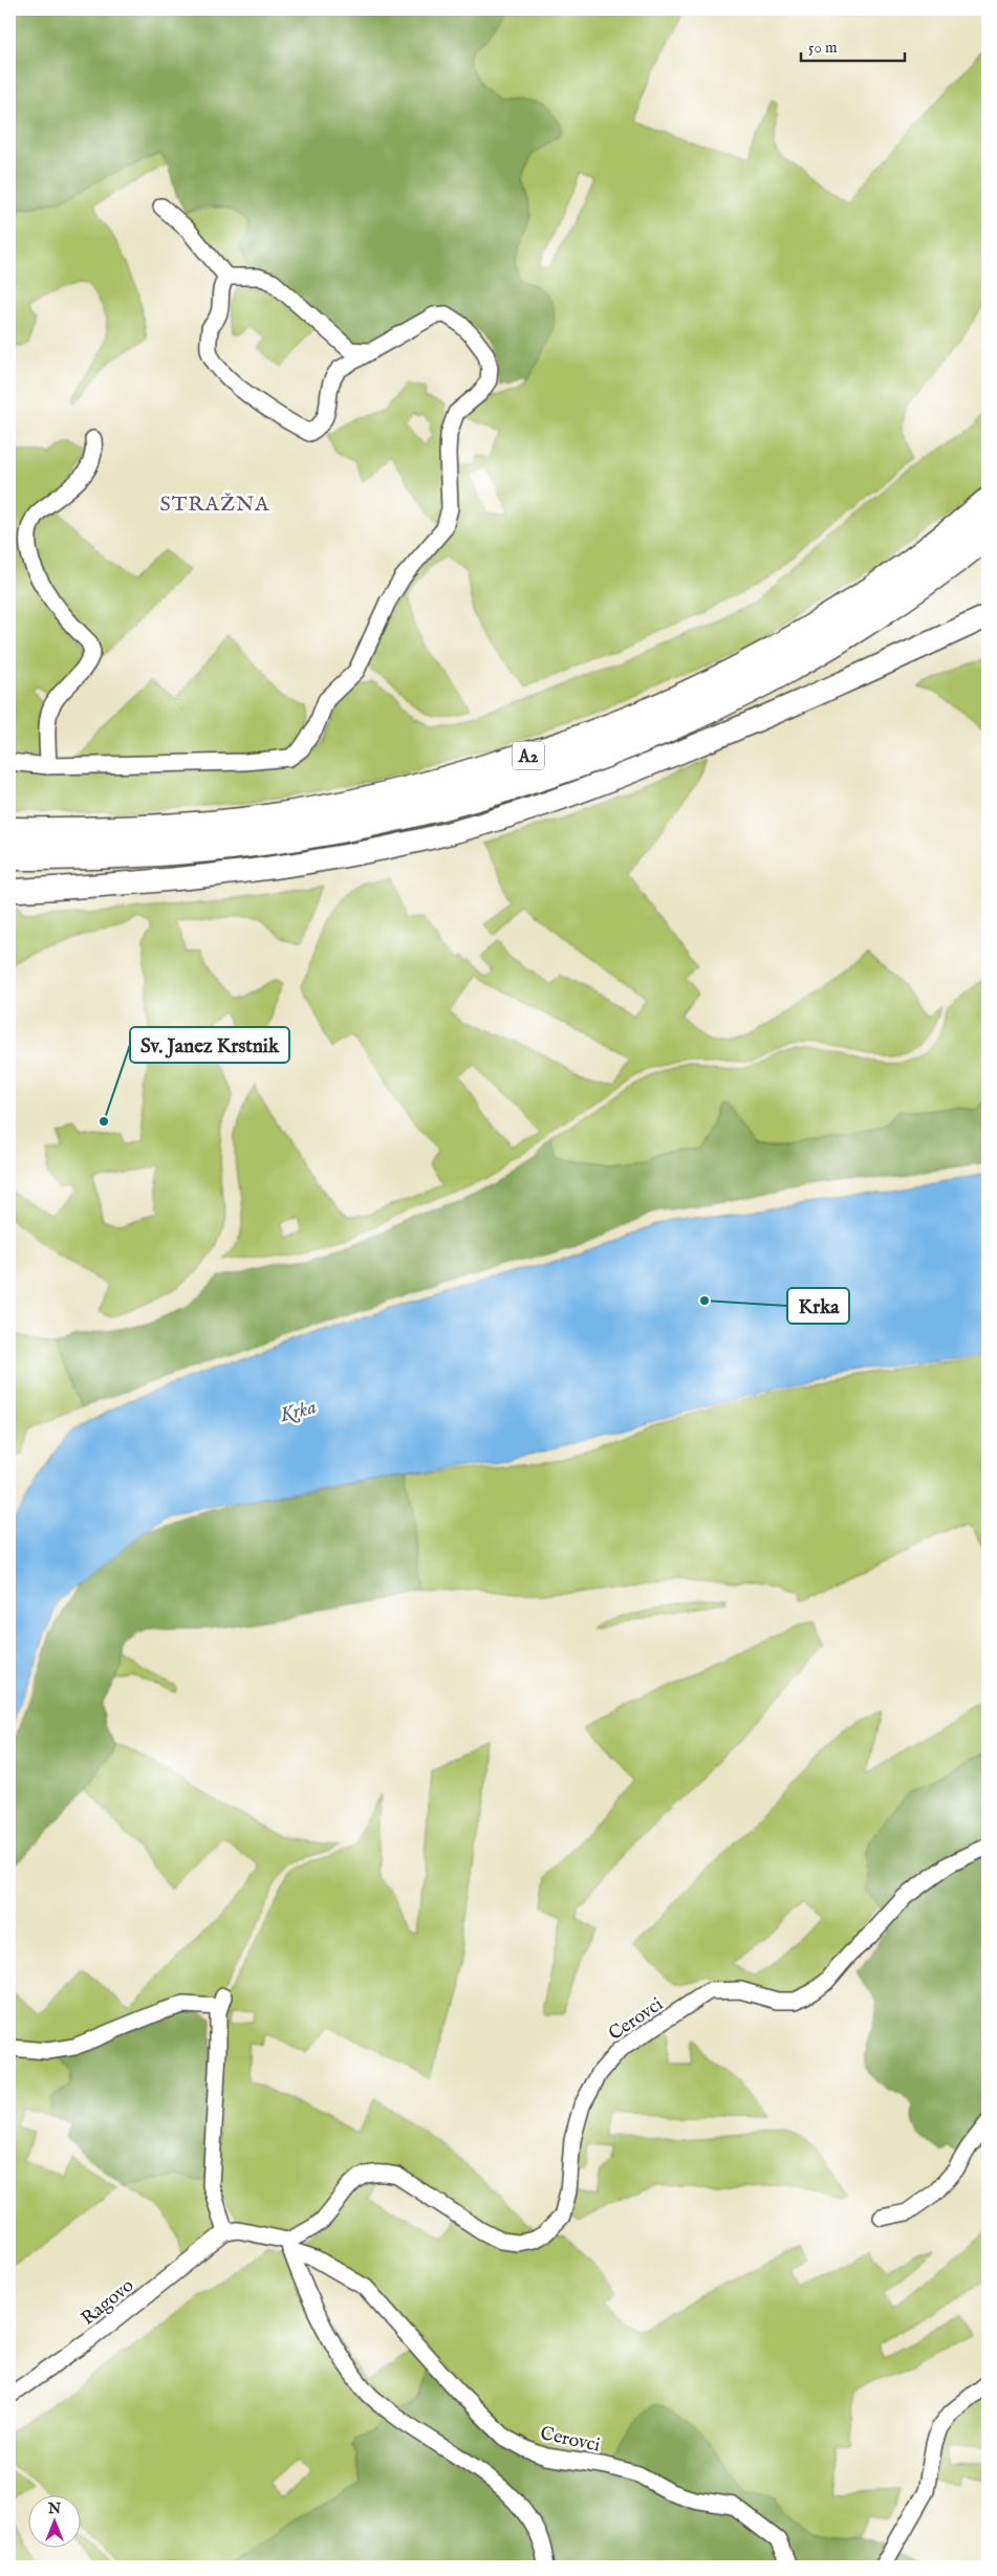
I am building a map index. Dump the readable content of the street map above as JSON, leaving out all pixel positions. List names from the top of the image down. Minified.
{"streets":{"highway":["A2"],"street":["Cerovci","Ragovo"]},"districts":["STRAŽNA"],"water":["Krka"],"places":["Sv. Janez Krstnik","Krka"],"scale_bar":"50 m","north":"top"}
